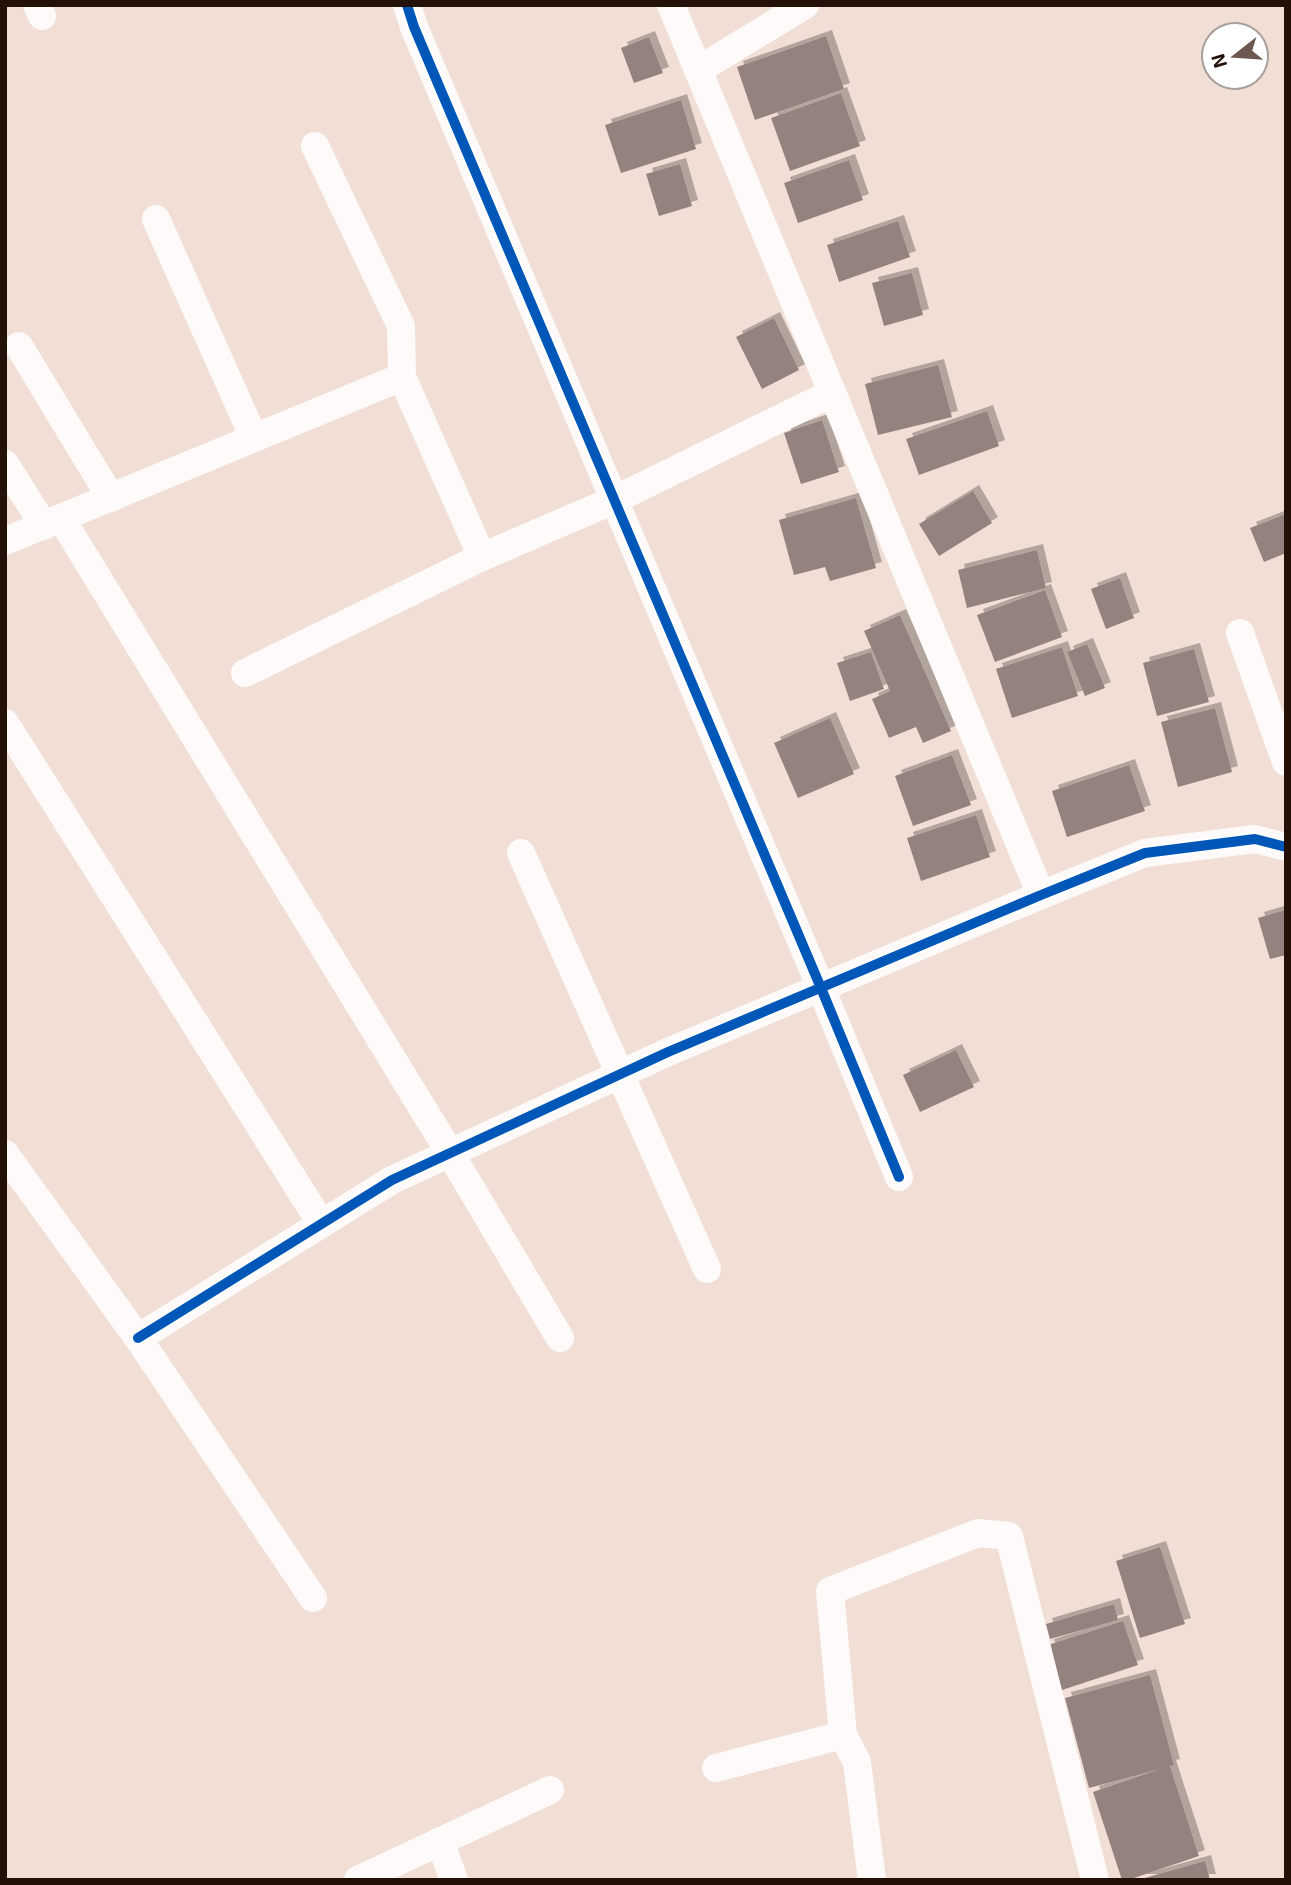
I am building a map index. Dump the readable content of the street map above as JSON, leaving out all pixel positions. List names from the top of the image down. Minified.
{"north":"left"}
